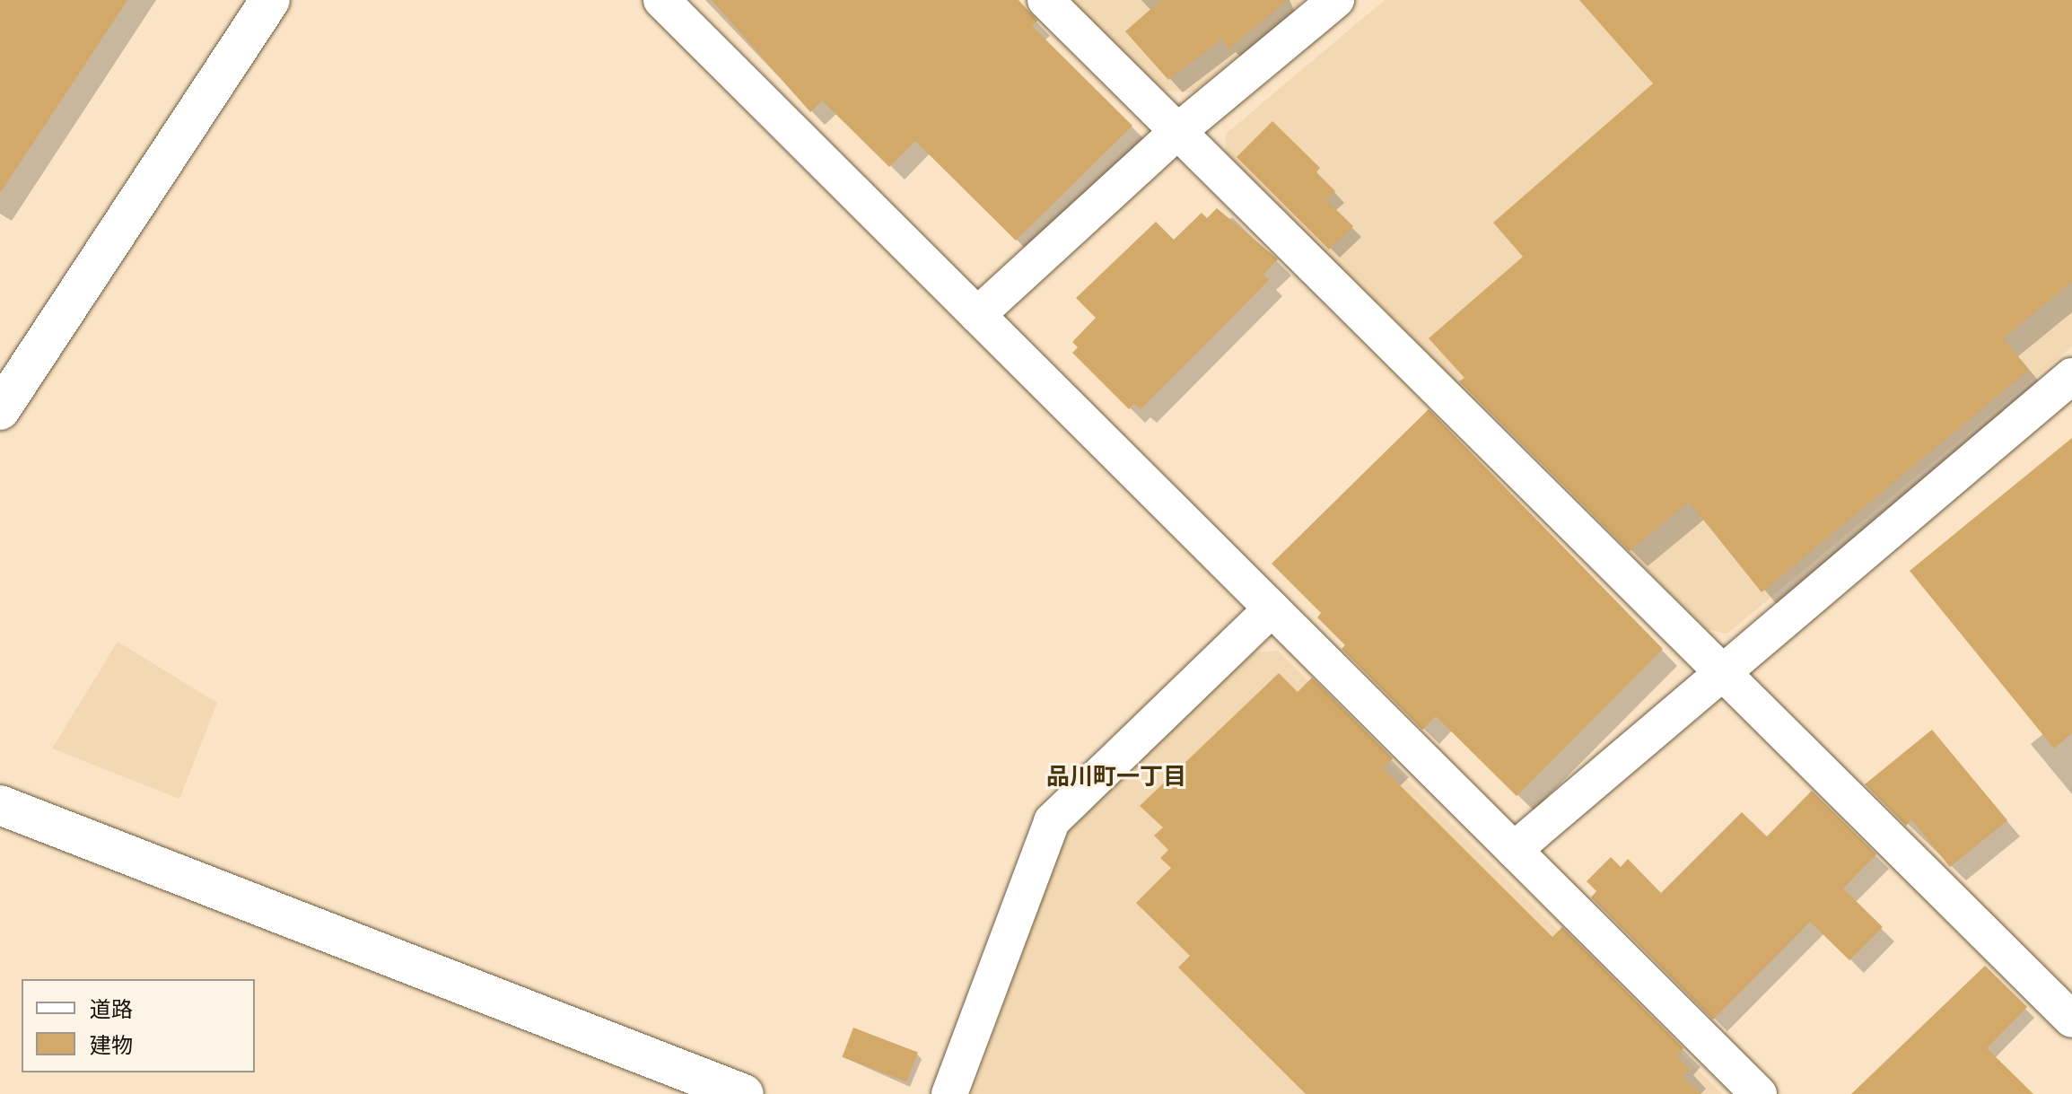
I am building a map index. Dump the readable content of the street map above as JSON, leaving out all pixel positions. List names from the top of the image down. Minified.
{"districts":["品川町一丁目"],"legend":["道路","建物"]}
